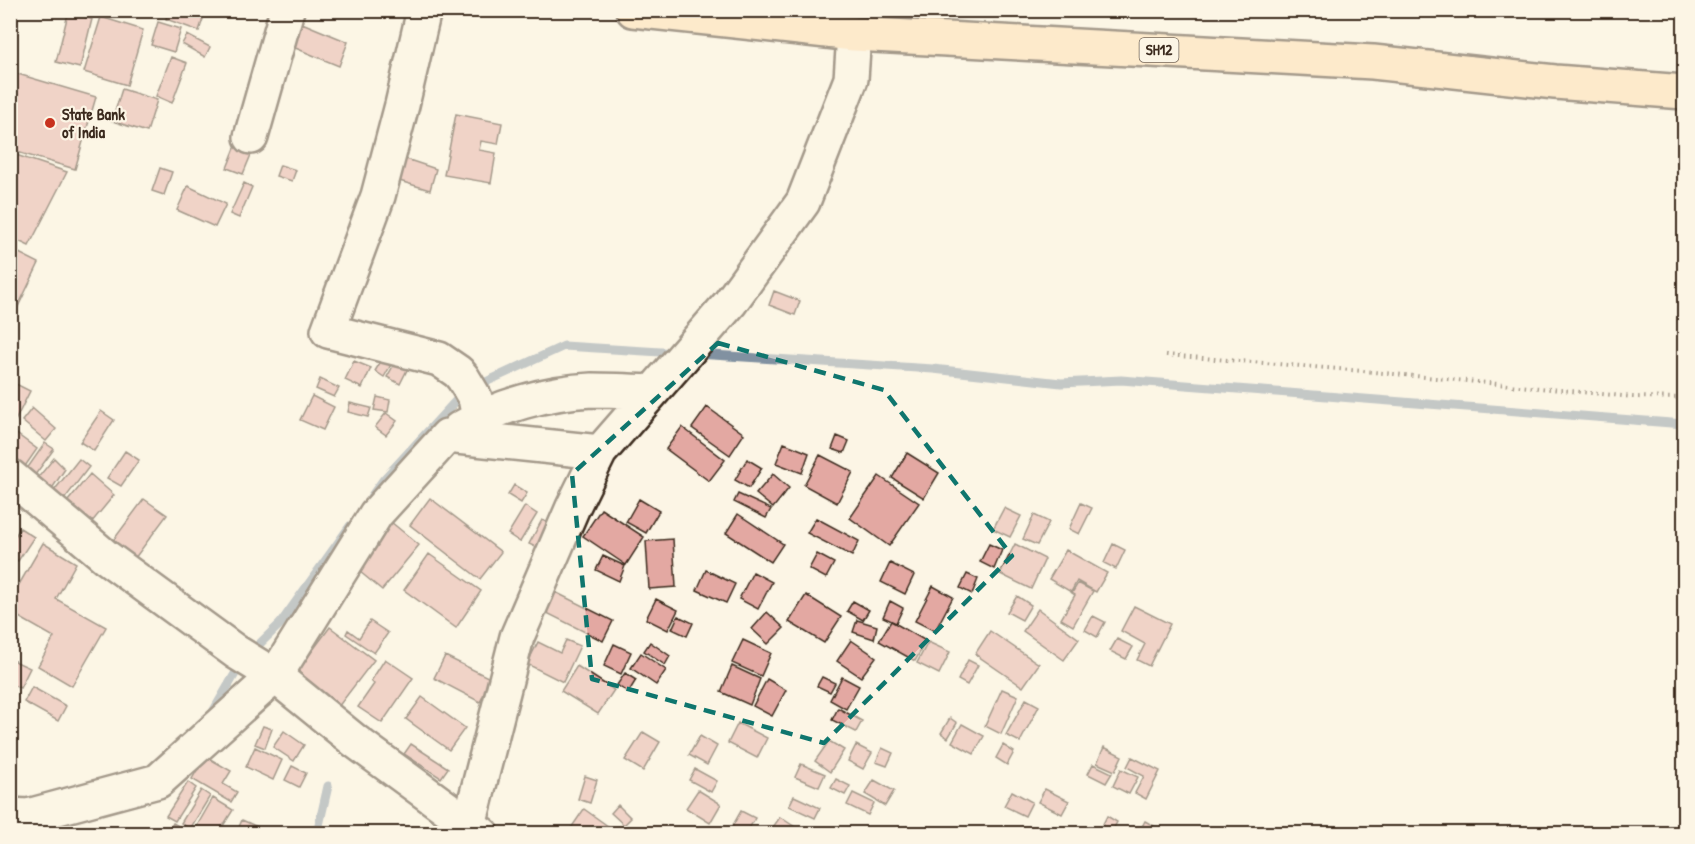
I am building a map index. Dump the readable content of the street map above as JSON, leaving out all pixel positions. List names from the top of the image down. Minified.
{"streets":{"main road":["SH12"]},"places":["State Bank of India"]}
